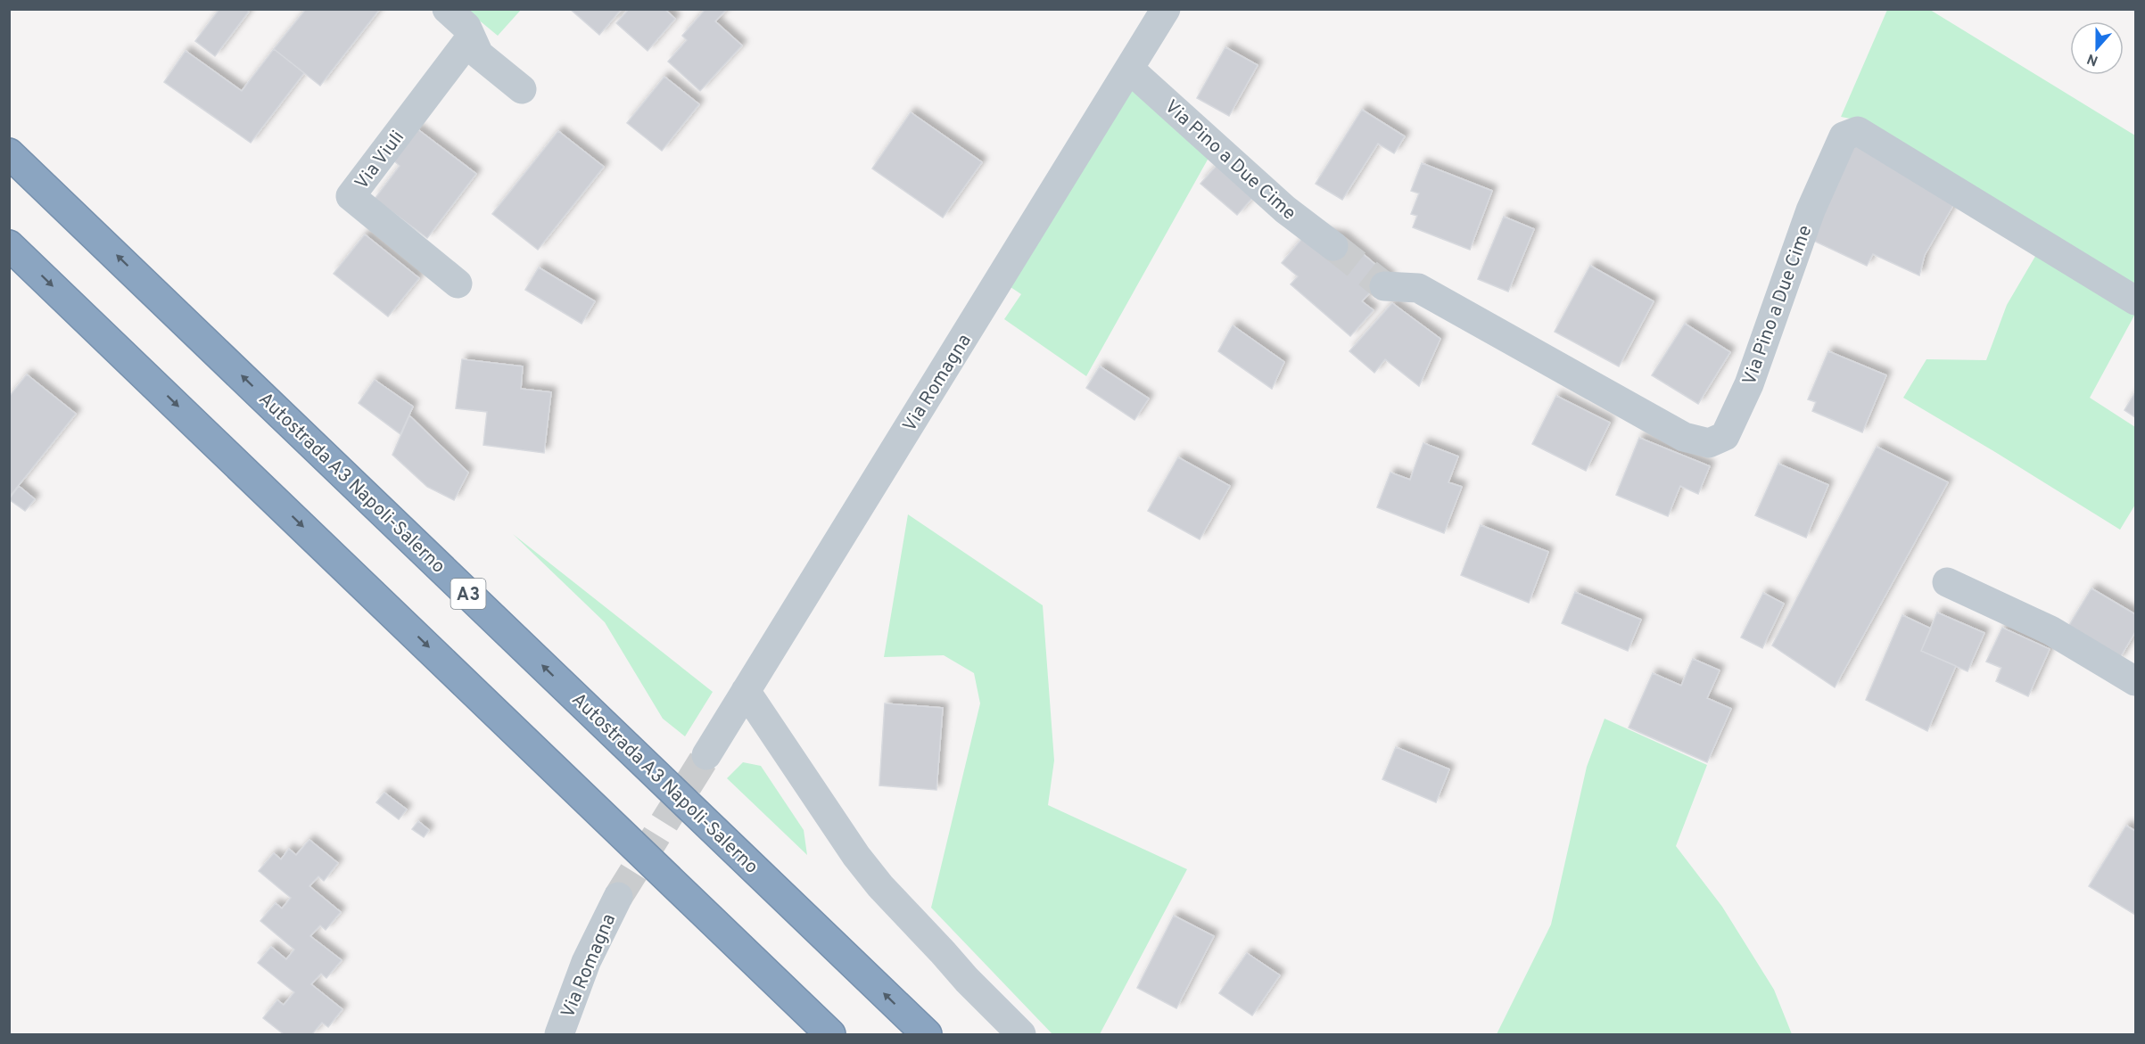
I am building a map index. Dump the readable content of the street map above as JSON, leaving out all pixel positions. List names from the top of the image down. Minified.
{"streets":{"highway":["Autostrada A3 Napoli-Salerno","A3"],"street":["Via Viuli","Via Pino a Due Cime","Via Romagna"]},"crossings":[["Via Pino a Due Cime","Via Romagna"]],"north":"bottom"}
